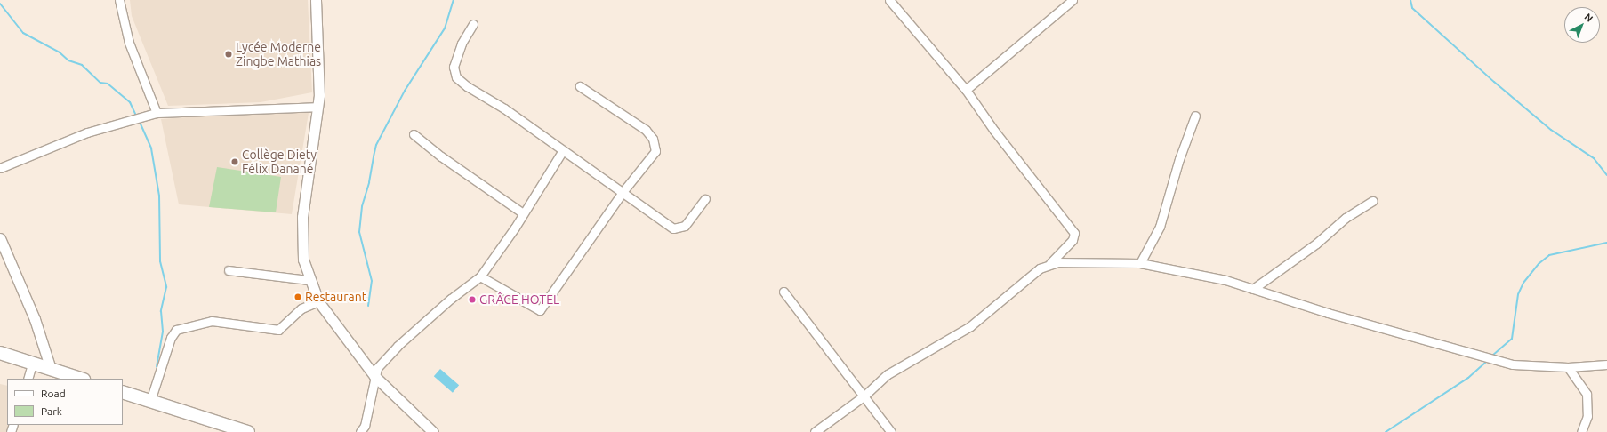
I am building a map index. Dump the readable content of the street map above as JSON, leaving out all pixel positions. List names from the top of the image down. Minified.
{"places":["Lycée Moderne Zingbe Mathias","Collège Diety Félix Danané","Restaurant","GRÂCE HOTEL"],"legend":["Road","Park"],"north":"top right"}
